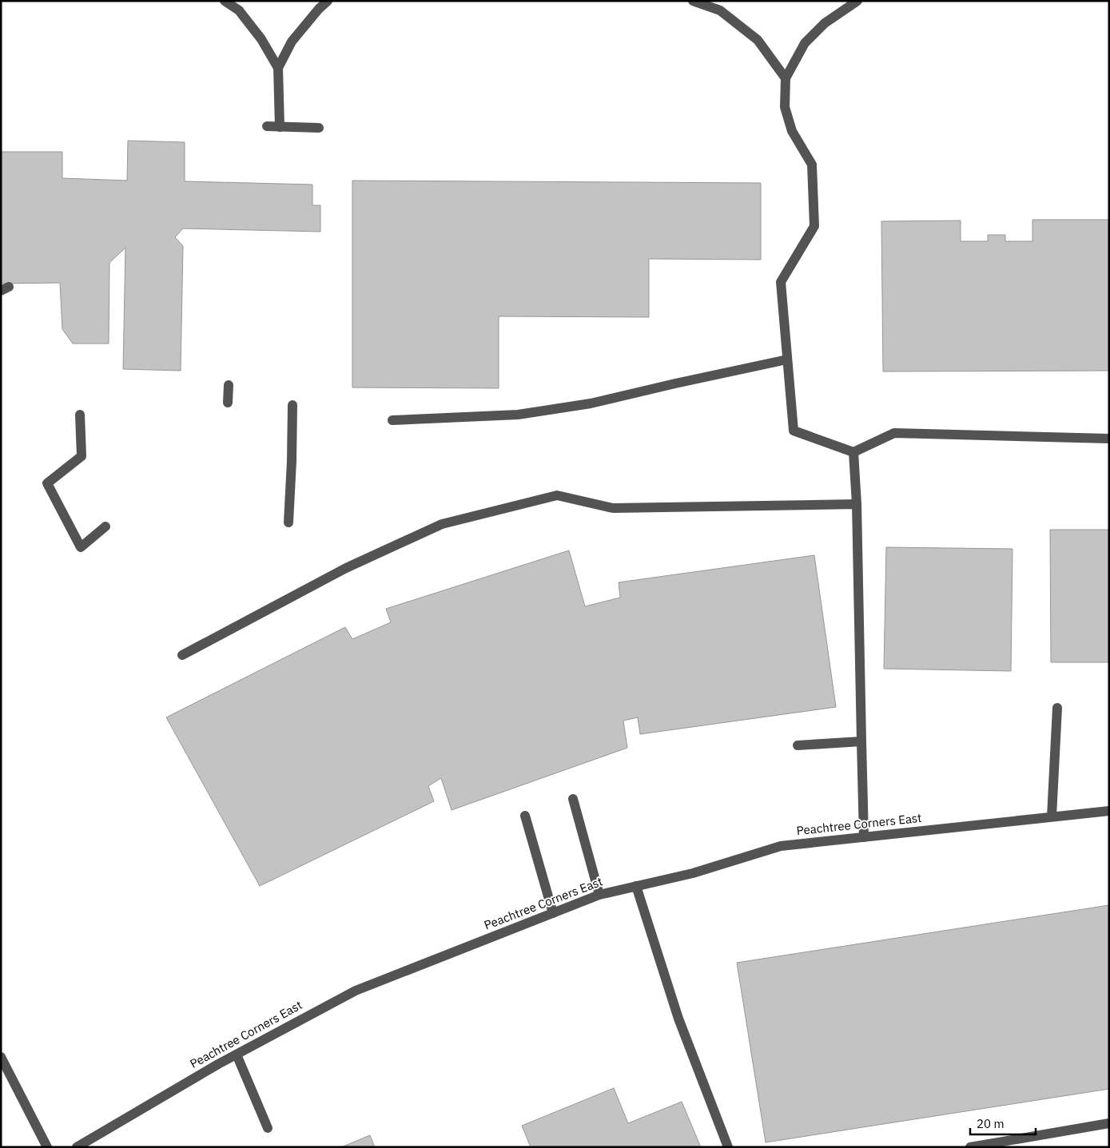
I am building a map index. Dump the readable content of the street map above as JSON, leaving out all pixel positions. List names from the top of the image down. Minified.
{"streets":{"street":["Peachtree Corners East"]},"scale_bar":"20 m"}
